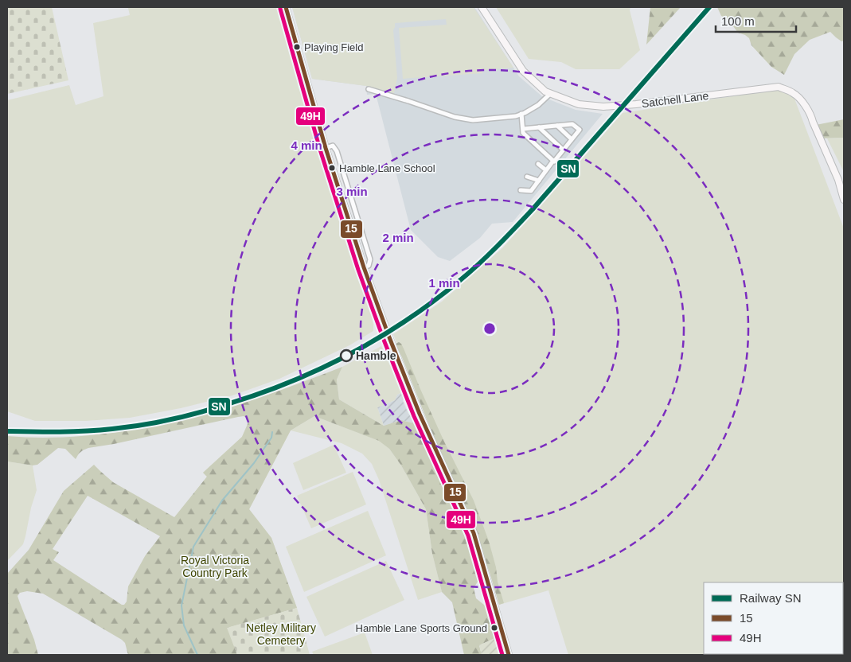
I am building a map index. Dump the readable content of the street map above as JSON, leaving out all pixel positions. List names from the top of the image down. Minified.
{"streets":{"main road":["Satchell Lane"]},"parks":["Royal Victoria Country Park","Netley Military Cemetery"],"places":["Playing Field","Hamble Lane School","Hamble","Hamble Lane Sports Ground"],"lines":["rail line SN","transit line 15","transit line 49H"],"legend":["Railway SN","15","49H"],"scale_bar":"100 m","rings":["4 min","3 min","2 min","1 min"]}
